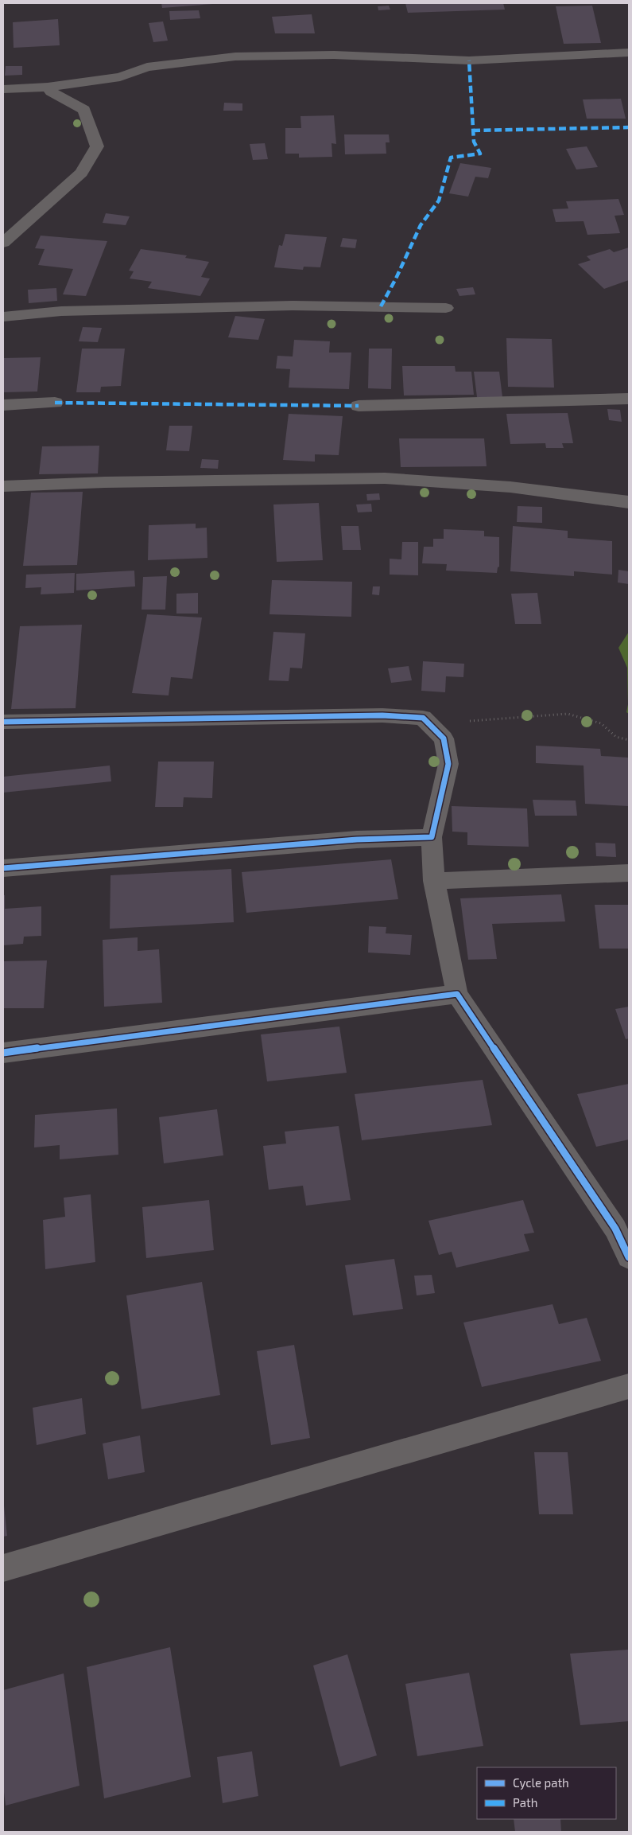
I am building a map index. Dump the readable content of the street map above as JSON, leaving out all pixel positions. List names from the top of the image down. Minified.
{"legend":["Cycle path","Path"]}
